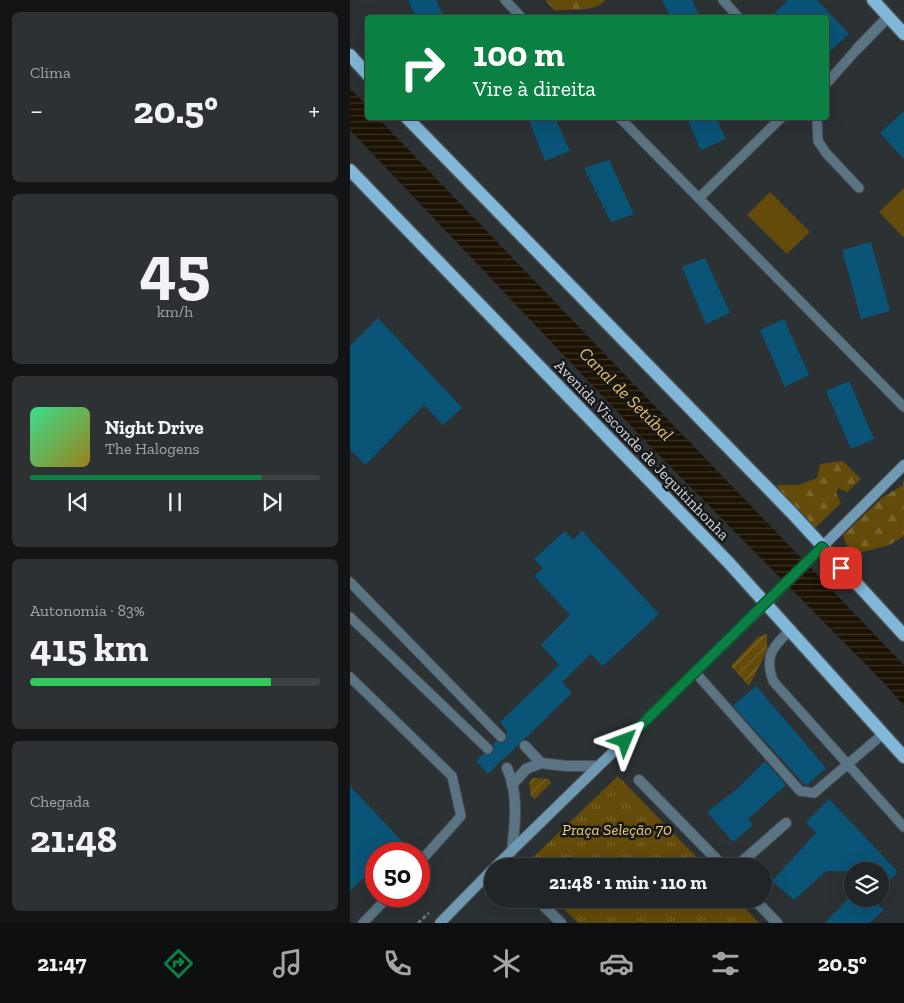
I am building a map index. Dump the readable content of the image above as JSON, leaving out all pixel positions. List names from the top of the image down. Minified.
{"streets":{"main road":["Avenida Visconde de Jequitinhonha"]},"water":["Canal de Setúbal"],"parks":["Praça Seleção 70"],"page":{"tile":["Clima",["45","km/h"],["Autonomia · 83%","415 km"],["Chegada","21:48"]],"turn":["100 m","Vire à direita"],"heat":["−","20.5°","+"],"song":["Night Drive","The Halogens"],"limit":"50","trip":"21:48 · 1 min · 110 m","tabs":["21:47","20.5°"]}}
